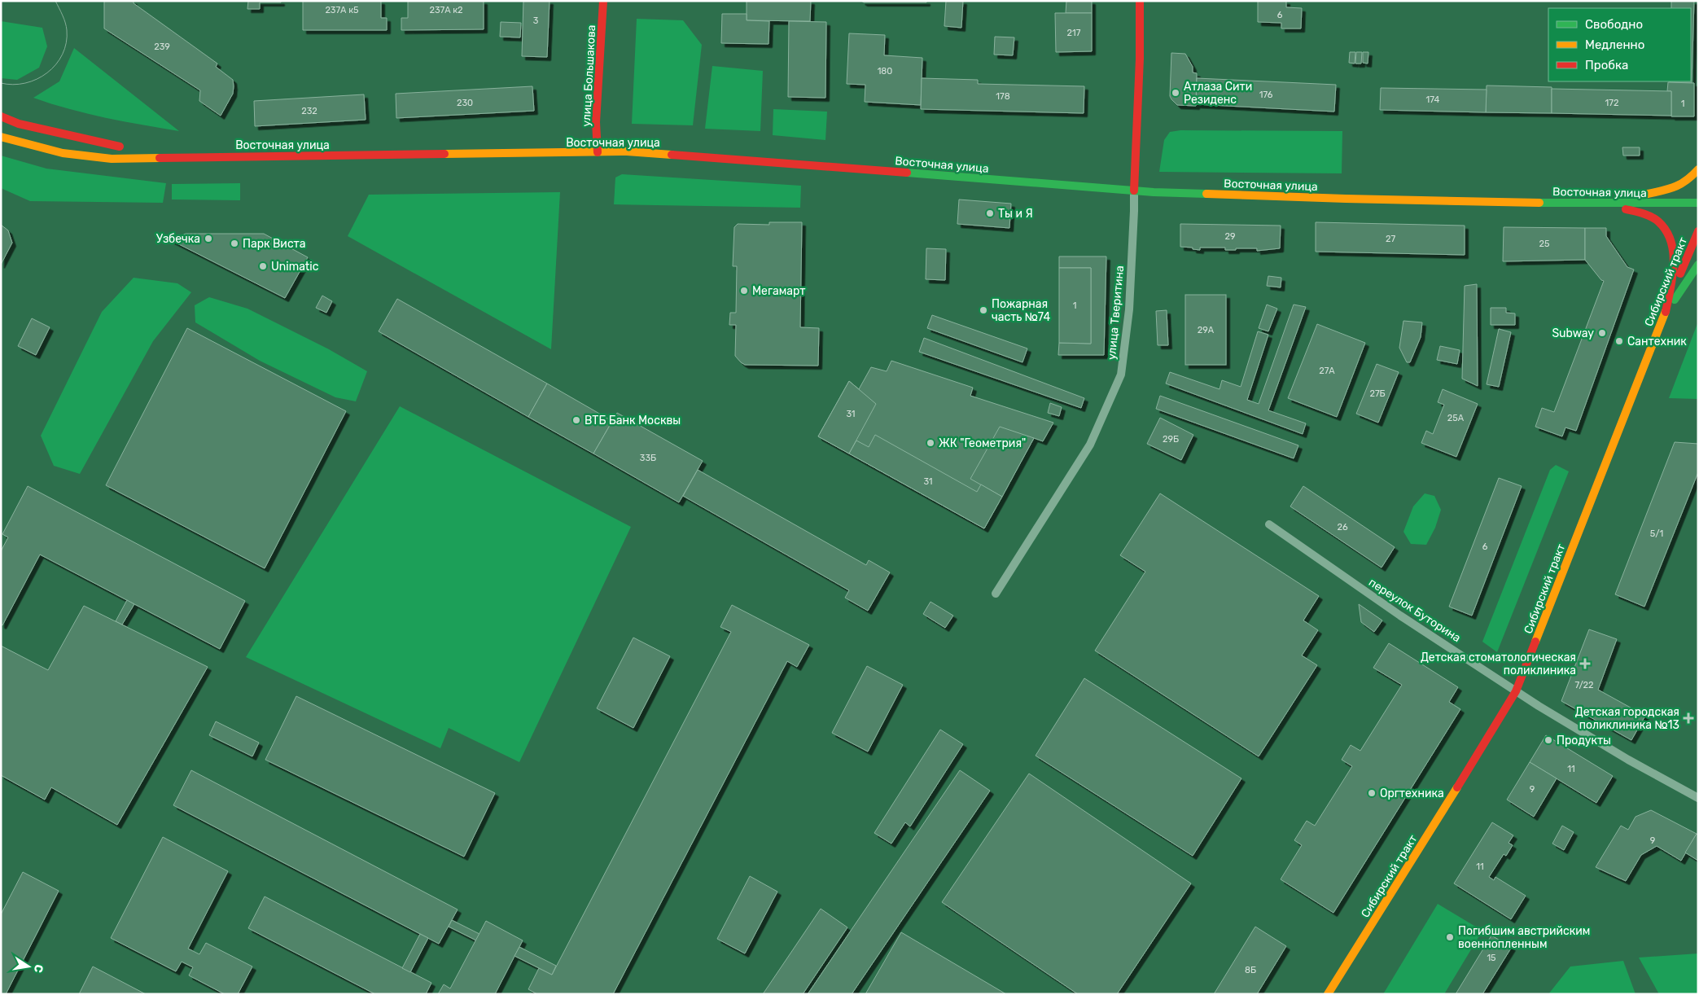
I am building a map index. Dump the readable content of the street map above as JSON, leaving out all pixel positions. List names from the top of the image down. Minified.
{"streets":{"main road":["улица Большакова","Восточная улица","Сибирский тракт","улица Тверитина"],"street":["переулок Буторина"]},"crossings":[["улица Большакова","Восточная улица"],["Восточная улица","улица Тверитина"],["Сибирский тракт","переулок Буторина"]],"places":{"other":["Атлаза Сити Резиденс","Ты и Я","Узбечка","Парк Виста","Unimatic","Мегамарт","Пожарная часть №74","Subway","Сантехник","ВТБ Банк Москвы","ЖК \"Геометрия\"","Продукты","Оргтехника","Погибшим австрийским военнопленным"],"health":["Детская стоматологическая поликлиника","Детская городская поликлиника №13"]},"house_numbers":["237А к5","237А к2","6","3","217","239","180","176","178","174","230","172","1","232","29","27","25","1","29А","27А","27Б","31","25А","29Б","33Б","31","26","5/1","6","7/22","11","9","9","11","15","8Б"],"legend":["Свободно","Медленно","Пробка"],"north":"right"}
